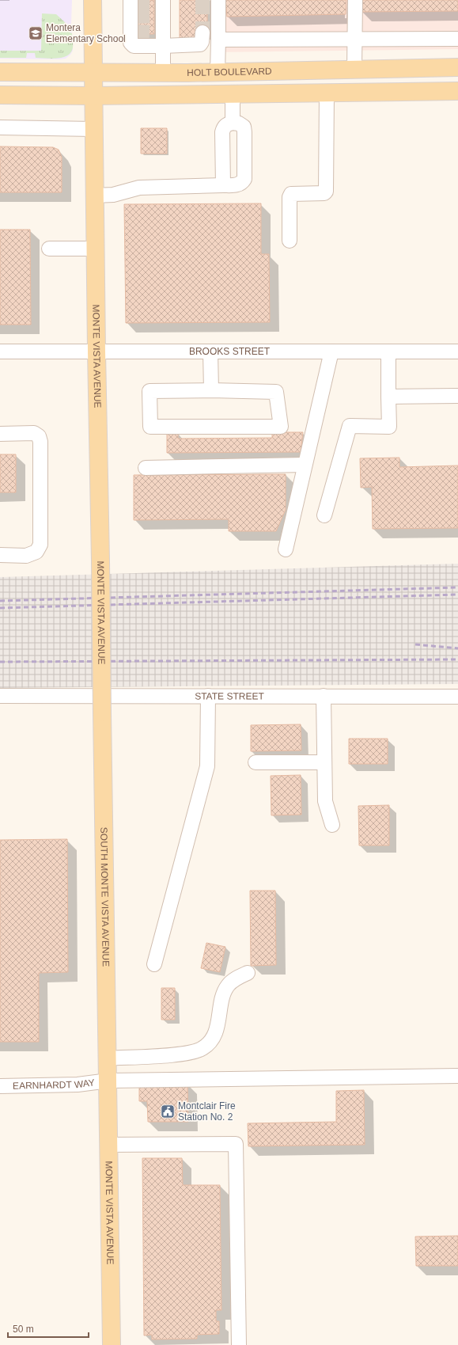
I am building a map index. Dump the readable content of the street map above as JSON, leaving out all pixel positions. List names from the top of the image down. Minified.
{"streets":{"main road":["HOLT BOULEVARD","MONTE VISTA AVENUE","SOUTH MONTE VISTA AVENUE"],"street":["BROOKS STREET","STATE STREET","EARNHARDT WAY"]},"crossings":[["HOLT BOULEVARD","MONTE VISTA AVENUE"],["BROOKS STREET","MONTE VISTA AVENUE"],["MONTE VISTA AVENUE","SOUTH MONTE VISTA AVENUE"],["MONTE VISTA AVENUE","EARNHARDT WAY"],["SOUTH MONTE VISTA AVENUE","EARNHARDT WAY"]],"places":{"school or university":["Montera Elementary School"],"public building":["Montclair Fire Station No. 2"]},"scale_bar":"50 m"}
